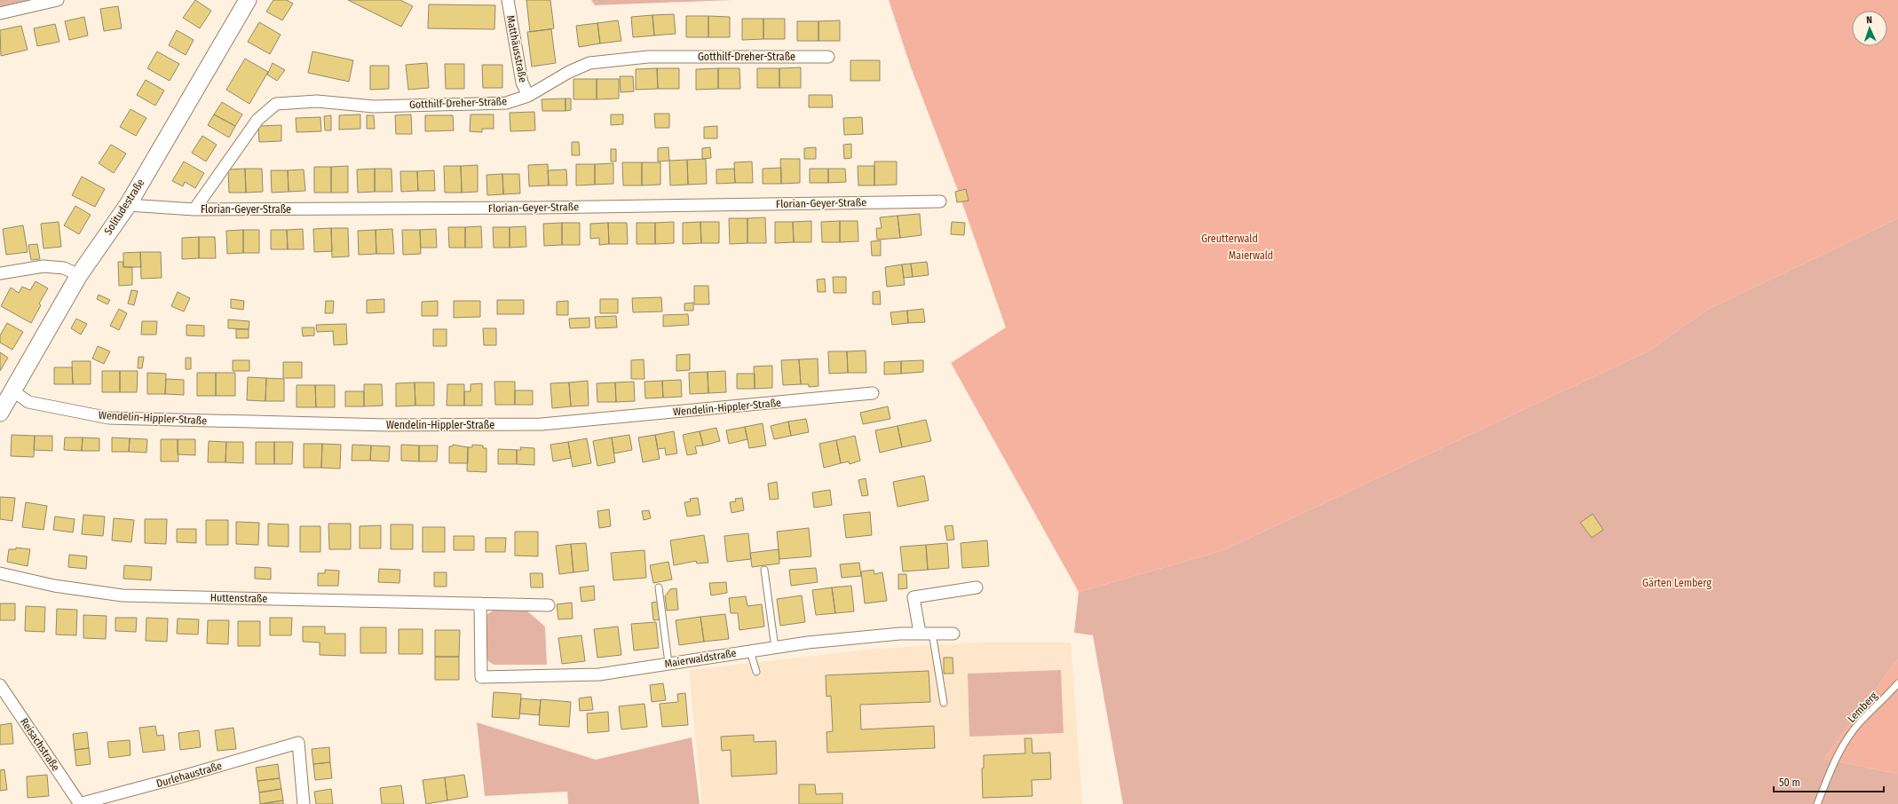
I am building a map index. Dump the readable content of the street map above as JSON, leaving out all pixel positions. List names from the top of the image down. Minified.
{"streets":{"main road":["Solitudestraße"],"street":["Matthäusstraße","Gotthilf-Dreher-Straße","Florian-Geyer-Straße","Wendelin-Hippler-Straße","Huttenstraße","Maierwaldstraße","Reisachstraße","Durlehaustraße"],"lane":["Lemberg"]},"crossings":[["Matthäusstraße","Gotthilf-Dreher-Straße"],["Gotthilf-Dreher-Straße","Florian-Geyer-Straße"],["Florian-Geyer-Straße","Solitudestraße"],["Solitudestraße","Wendelin-Hippler-Straße"],["Huttenstraße","Maierwaldstraße"],["Reisachstraße","Durlehaustraße"]],"parks":["Greutterwald","Maierwald","Gärten Lemberg"],"scale_bar":"50 m","north":"top"}
